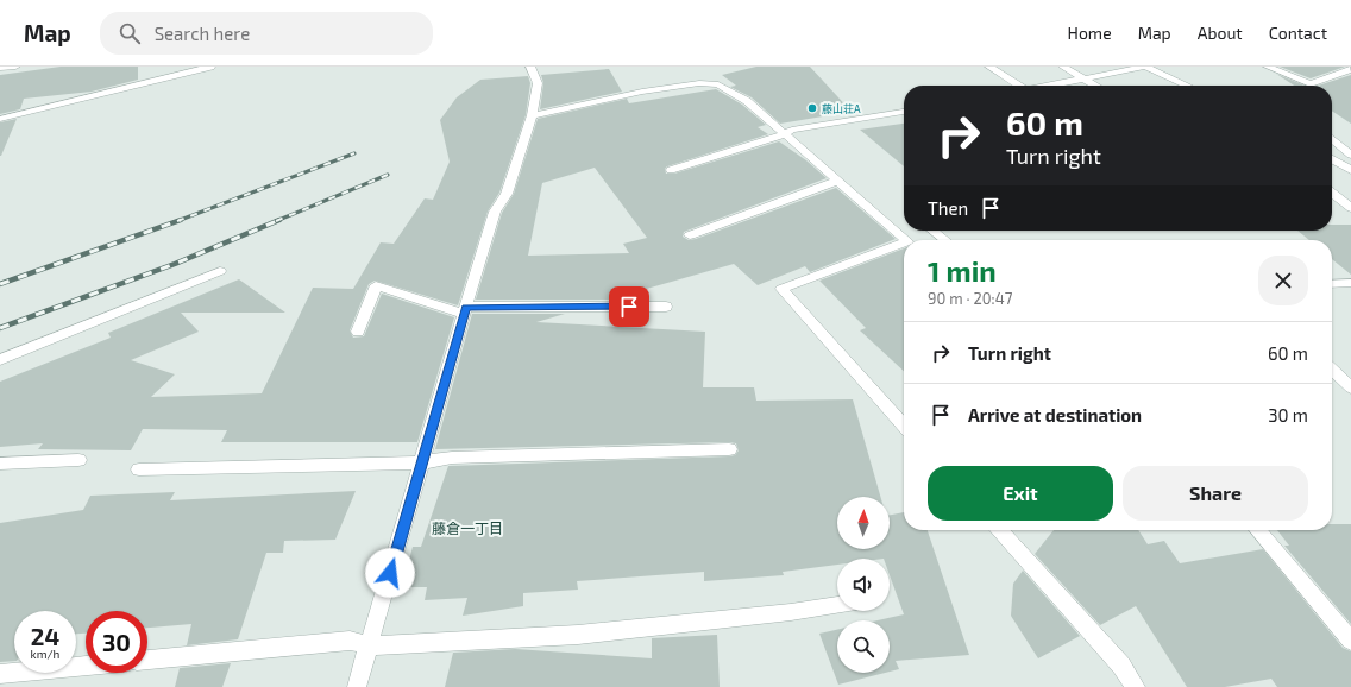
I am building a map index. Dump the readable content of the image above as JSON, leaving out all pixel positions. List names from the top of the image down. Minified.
{"districts":["藤倉一丁目"],"places":["藤山荘A"],"north":"top","page":{"header":"Map","search":"Search here","nav":["Home","Map","About","Contact"],"turn":["60 m","Turn right"],"then":"Then","heading":["1 min","90 m · 20:47"],"list":[{"name":"Turn right","value":"60 m"},{"name":"Arrive at destination","value":"30 m"}],"buttons":["Exit","Share"],"speed":"24 km/h","limit":"30"}}
